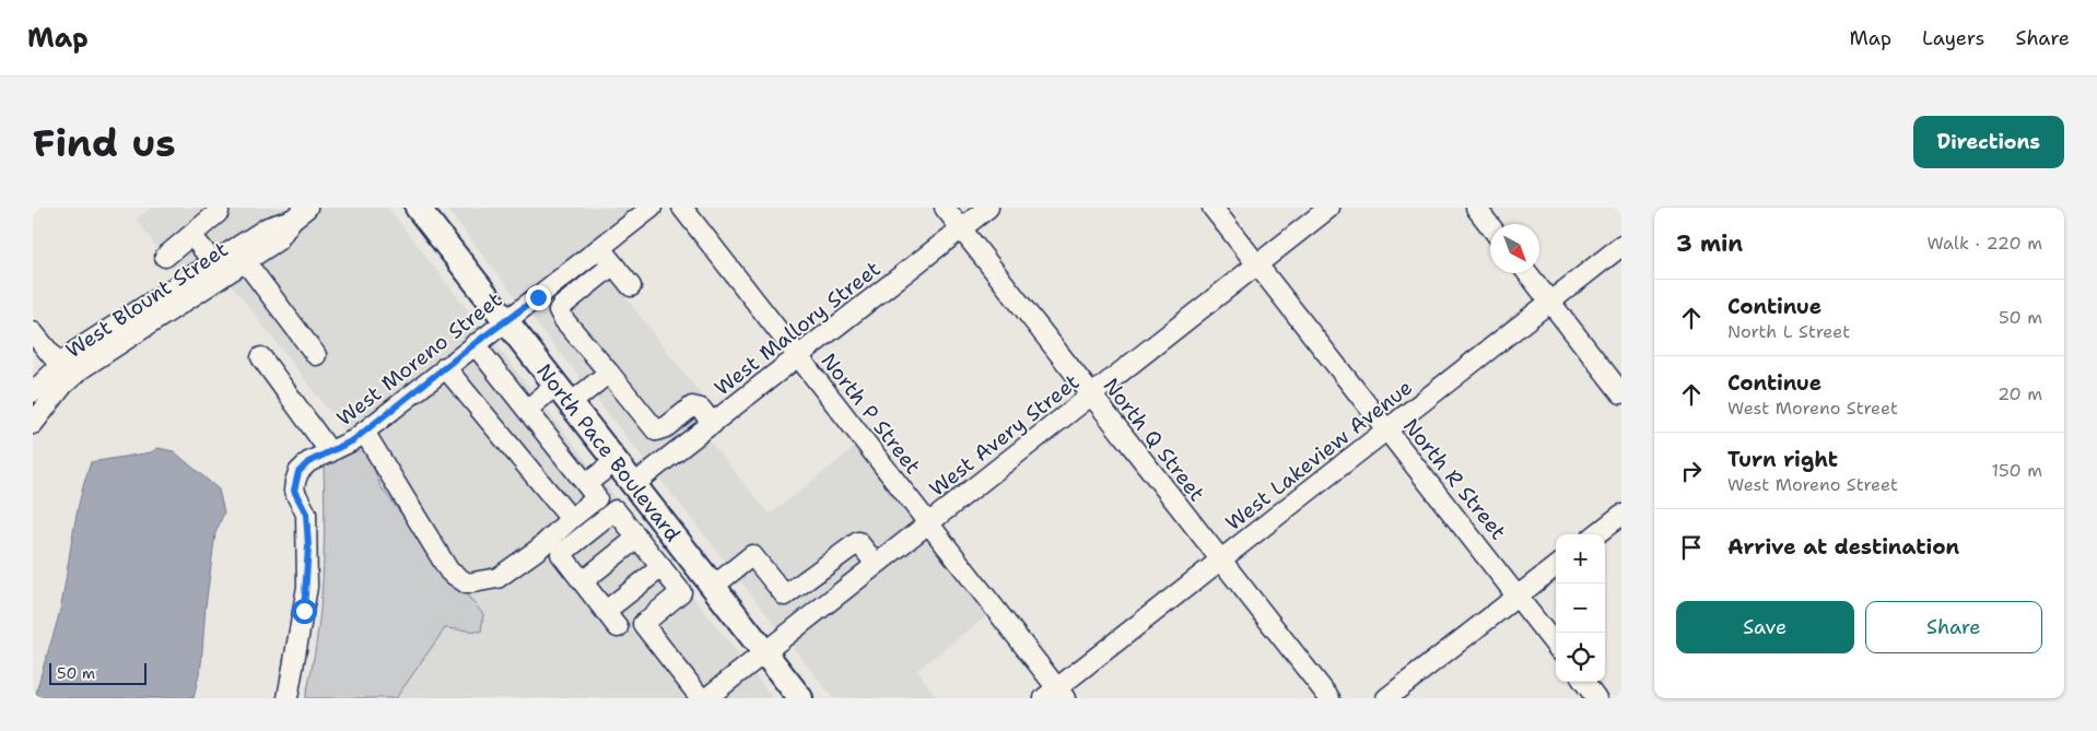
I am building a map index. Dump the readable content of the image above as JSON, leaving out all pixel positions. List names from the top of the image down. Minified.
{"streets":{"main road":["North Pace Boulevard"],"street":["West Blount Street","West Mallory Street","West Moreno Street","North P Street","West Avery Street","North Q Street","West Lakeview Avenue","North R Street"]},"crossings":[["West Mallory Street","North P Street"],["West Mallory Street","North Q Street"],["West Mallory Street","North Pace Boulevard"],["West Moreno Street","North Pace Boulevard"],["North P Street","West Avery Street"],["North P Street","West Lakeview Avenue"],["West Avery Street","North Q Street"],["West Avery Street","North Pace Boulevard"],["West Avery Street","North R Street"],["North Q Street","West Lakeview Avenue"],["West Lakeview Avenue","North R Street"]],"scale_bar":"50 m","north":"bottom right","page":{"header":"Map","nav":["Map","Layers","Share"],"buttons":["Directions",["Save","Share"]],"title":"Find us","heading":["3 min","Walk · 220 m"],"list":[["Continue","North L Street","50 m"],["Continue","West Moreno Street","20 m"],["Turn right","West Moreno Street","150 m"],"Arrive at destination"],"map_buttons":["+","−"],"scale":"50 m"}}
